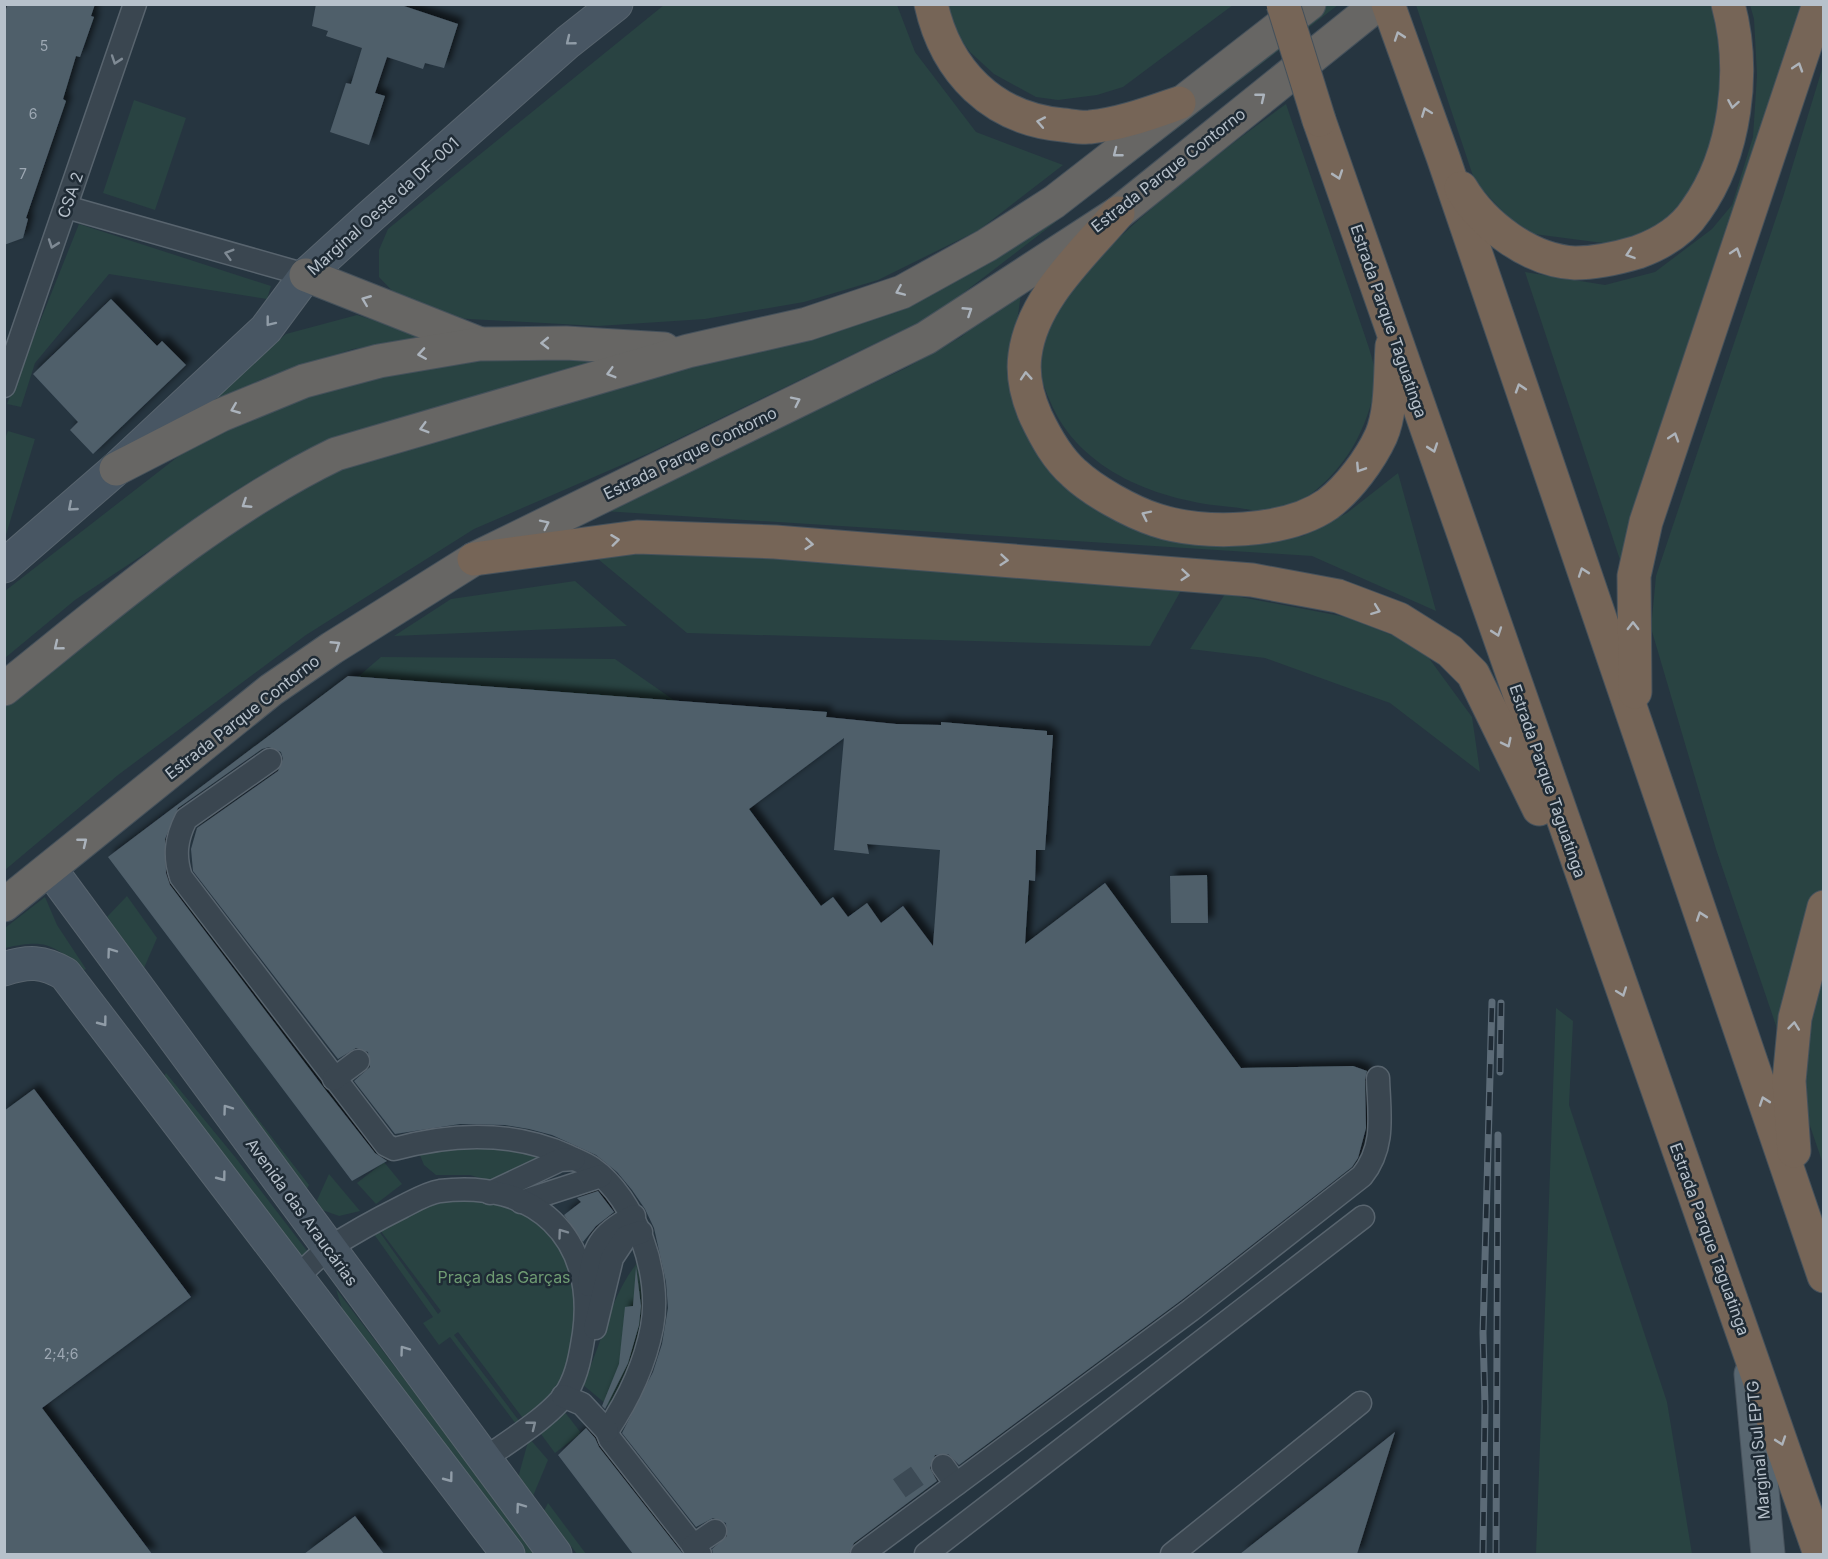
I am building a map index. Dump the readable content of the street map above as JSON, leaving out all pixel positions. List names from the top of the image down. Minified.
{"streets":{"highway":["Estrada Parque Contorno","Estrada Parque Taguatinga"],"main road":["Marginal Oeste da DF-001","Avenida das Araucárias","Marginal Sul EPTG"],"street":["CSA 2"]},"crossings":[["Estrada Parque Contorno","Avenida das Araucárias"],["Estrada Parque Taguatinga","Marginal Sul EPTG"]],"one_way":["CSA 2","Marginal Oeste da DF-001"],"parks":["Praça das Garças"],"house_numbers":["5","6","7","2;4;6"]}
